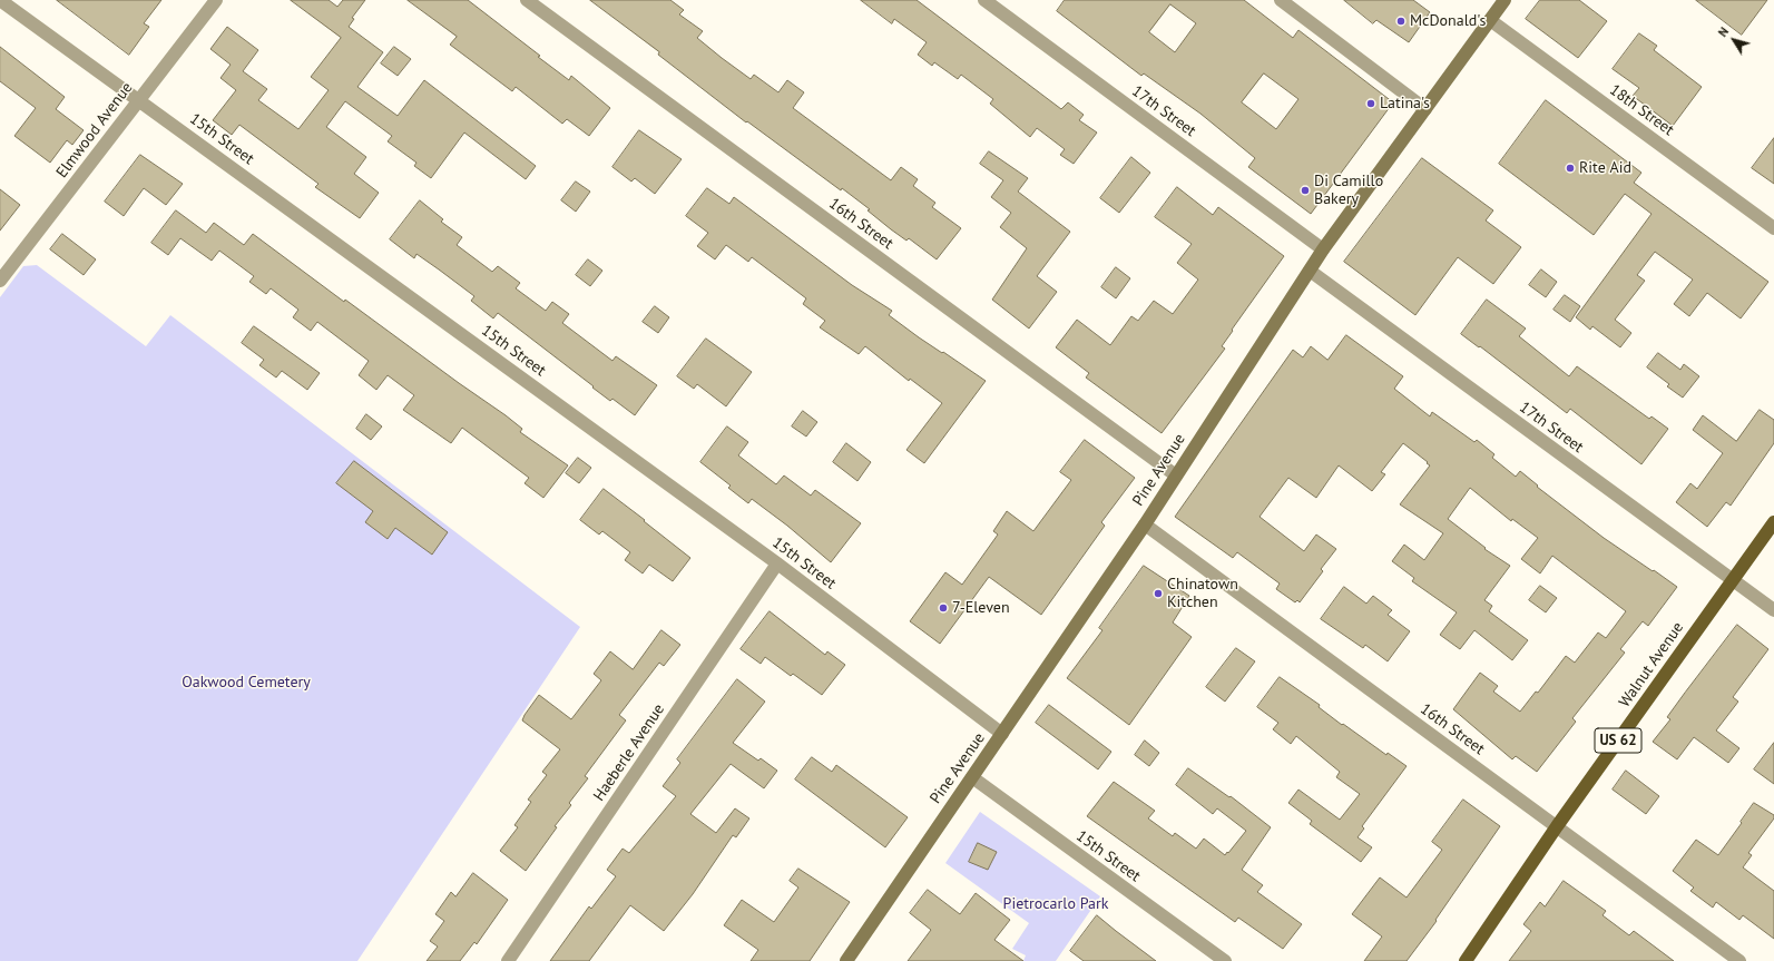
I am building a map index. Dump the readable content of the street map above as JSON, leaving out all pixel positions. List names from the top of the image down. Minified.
{"streets":{"main road":["Pine Avenue","Walnut Avenue","US 62"],"street":["18th Street","17th Street","Elmwood Avenue","15th Street","16th Street","Haeberle Avenue"]},"crossings":[["18th Street","Pine Avenue"],["17th Street","Pine Avenue"],["17th Street","Walnut Avenue"],["Elmwood Avenue","15th Street"],["15th Street","Pine Avenue"],["15th Street","Haeberle Avenue"],["16th Street","Pine Avenue"],["16th Street","Walnut Avenue"]],"parks":["Oakwood Cemetery","Pietrocarlo Park"],"places":["McDonald's","Latina's","Rite Aid","Di Camillo Bakery","Chinatown Kitchen","7-Eleven"],"north":"top left"}
